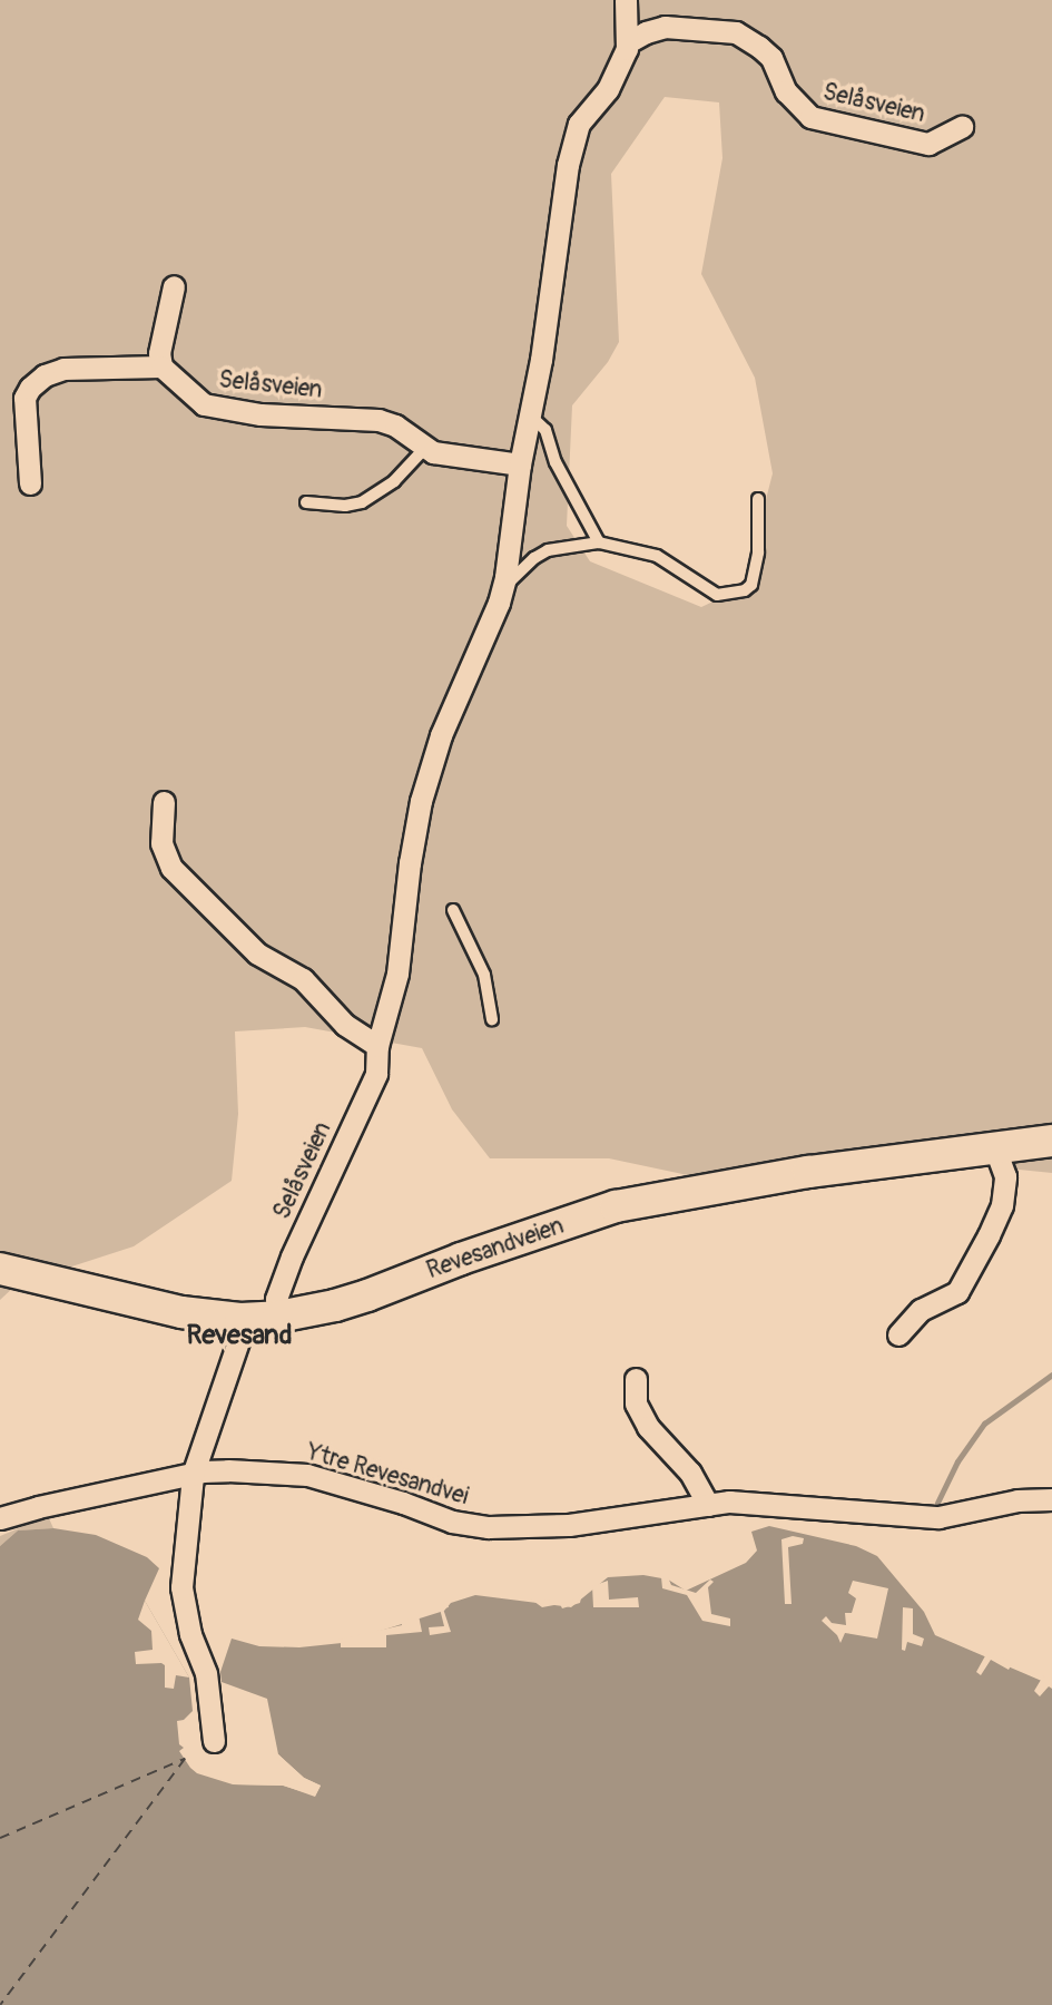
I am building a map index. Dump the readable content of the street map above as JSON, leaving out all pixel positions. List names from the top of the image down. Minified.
{"streets":{"main road":["Revesandveien"],"street":["Selåsveien","Ytre Revesandvei"]},"crossings":[["Selåsveien","Revesandveien"]],"districts":["Revesand"]}
